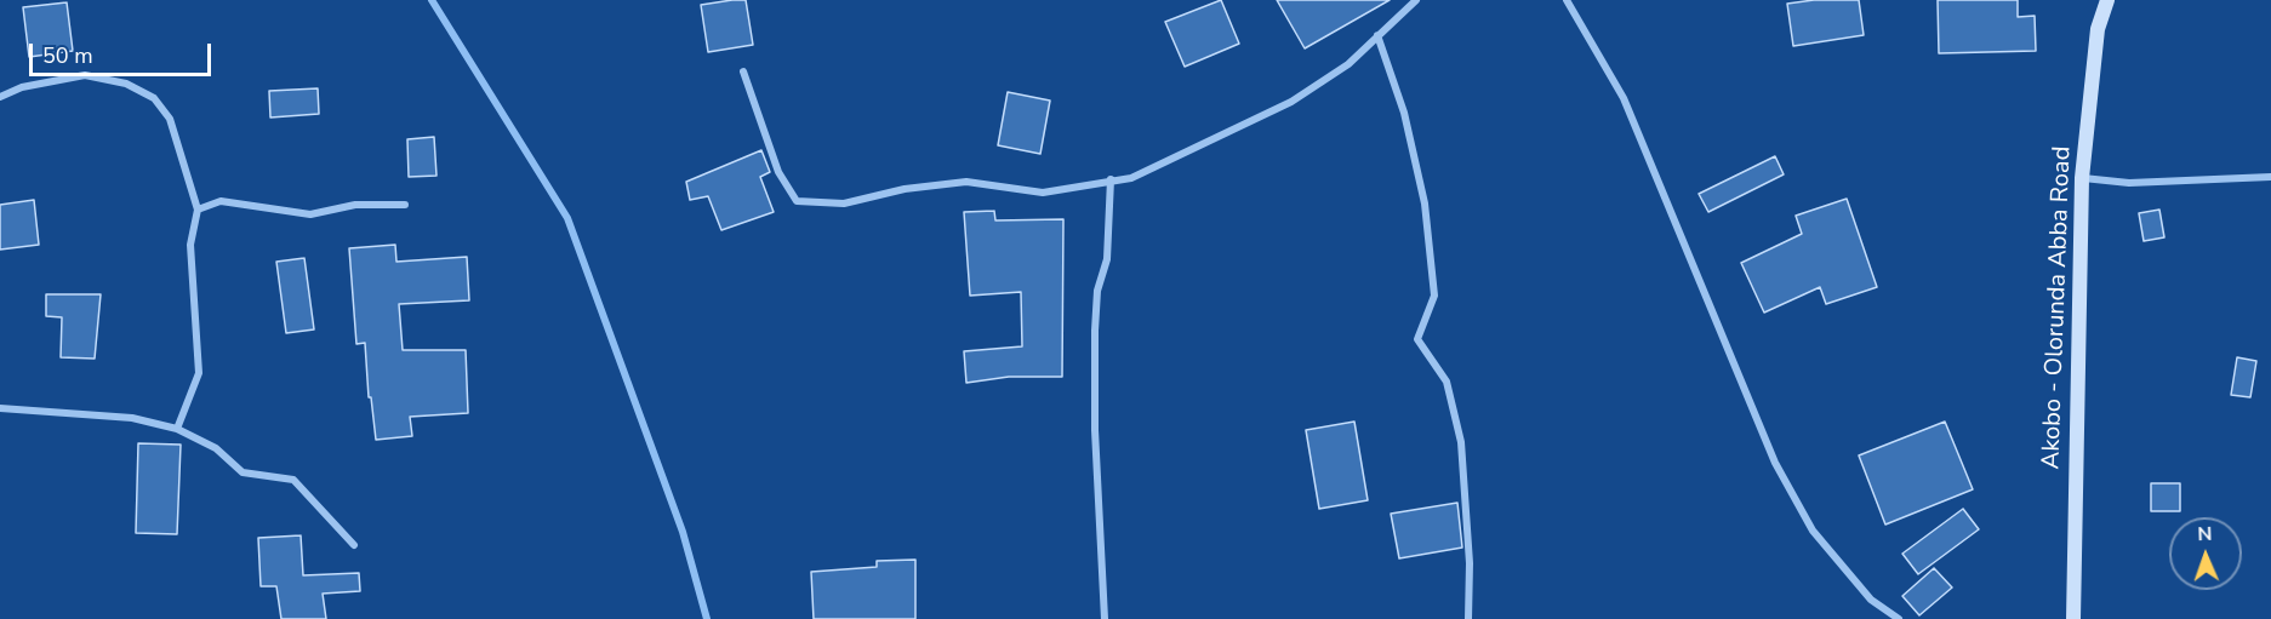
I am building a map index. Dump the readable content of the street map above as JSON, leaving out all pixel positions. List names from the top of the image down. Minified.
{"streets":{"main road":["Akobo - Olorunda Abba Road"]},"scale_bar":"50 m","north":"top"}
